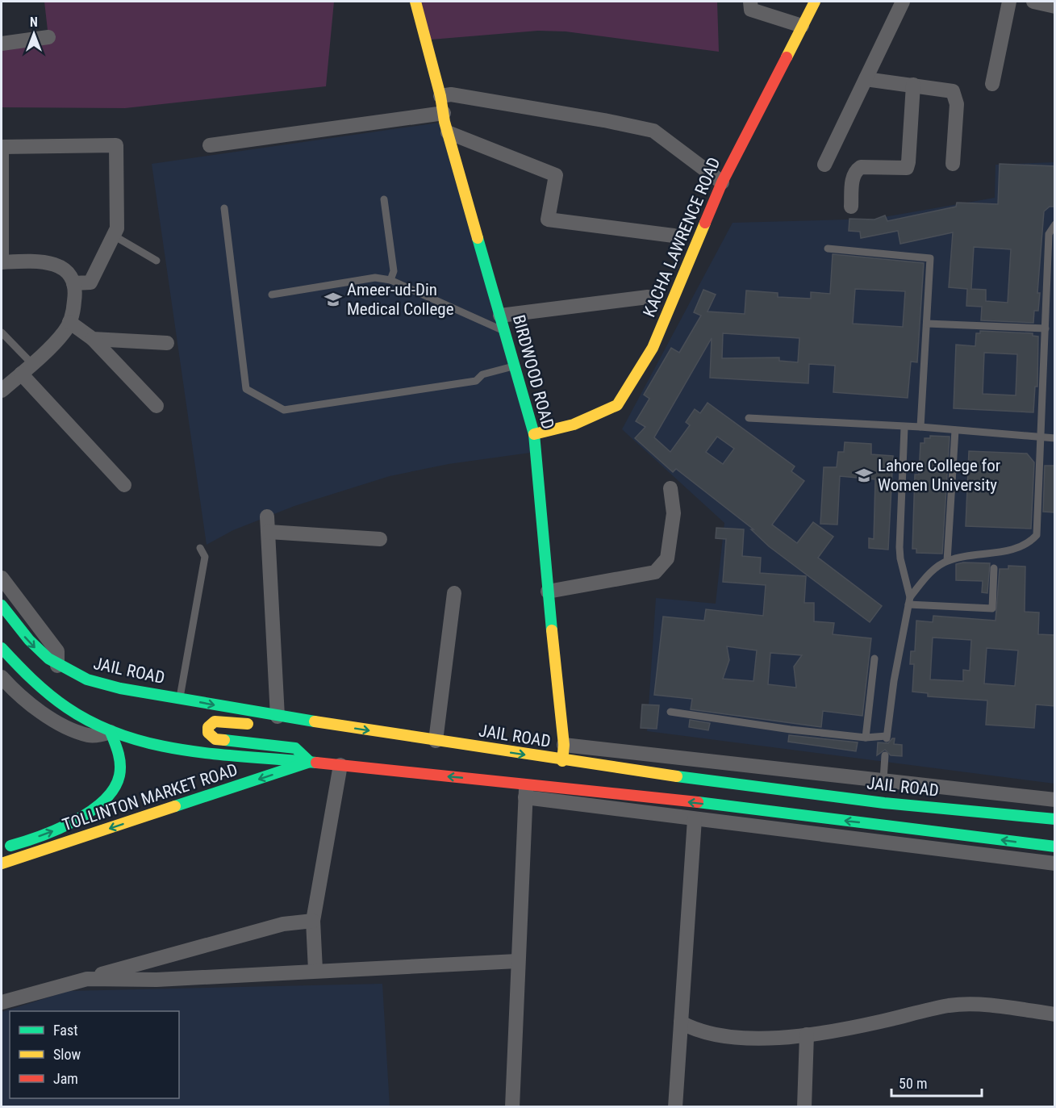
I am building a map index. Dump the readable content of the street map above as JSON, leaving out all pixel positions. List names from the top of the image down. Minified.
{"streets":{"main road":["KACHA LAWRENCE ROAD","BIRDWOOD ROAD","JAIL ROAD","TOLLINTON MARKET ROAD"]},"crossings":[["KACHA LAWRENCE ROAD","BIRDWOOD ROAD"],["BIRDWOOD ROAD","JAIL ROAD"]],"places":{"school or university":["Ameer-ud-Din Medical College","Lahore College for Women University"]},"legend":["Fast","Slow","Jam"],"scale_bar":"50 m","north":"top"}
